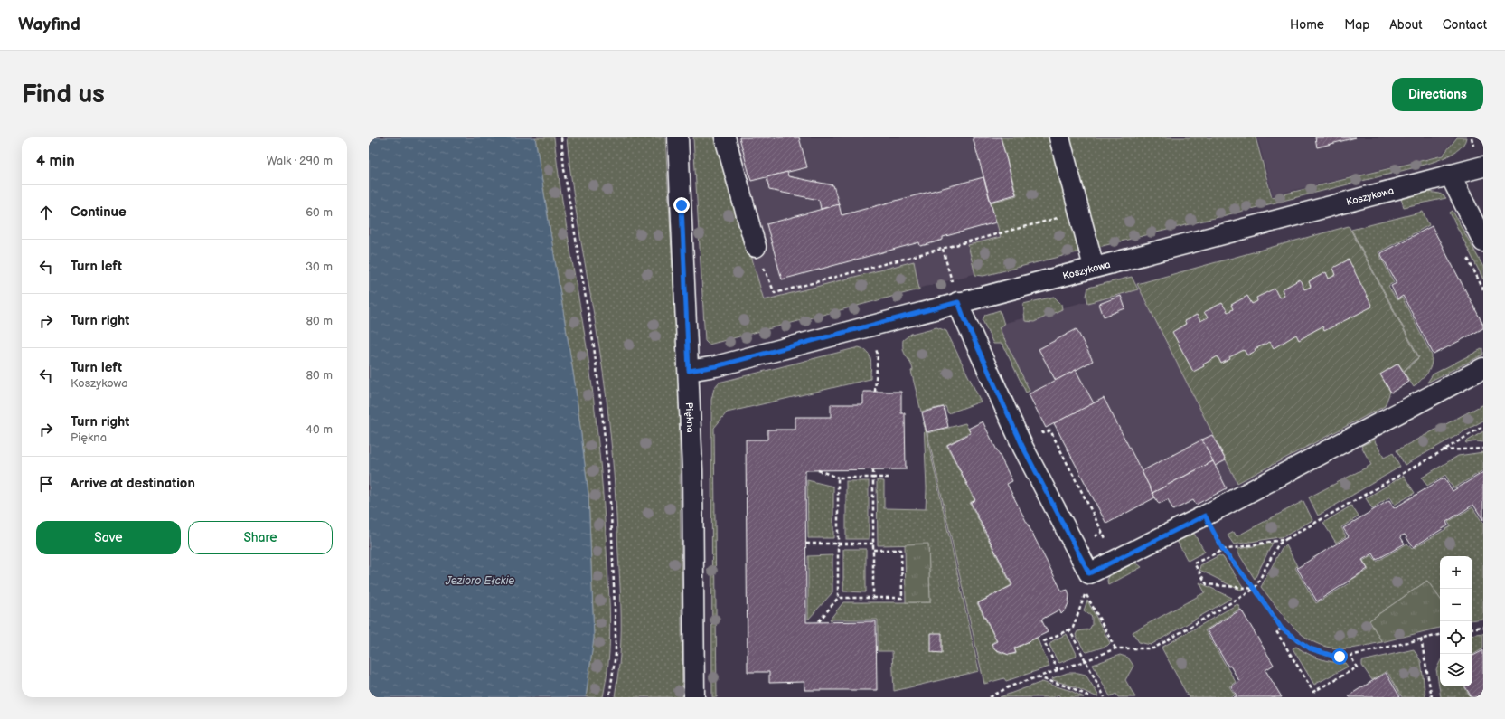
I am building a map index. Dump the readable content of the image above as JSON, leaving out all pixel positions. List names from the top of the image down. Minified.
{"streets":{"street":["Koszykowa","Piękna"]},"crossings":[["Koszykowa","Piękna"]],"water":["Jezioro Ełckie"],"page":{"header":"Wayfind","nav":["Home","Map","About","Contact"],"buttons":["Directions",["Save","Share"]],"title":"Find us","heading":["4 min","Walk · 290 m"],"list":[["Continue","60 m"],["Turn left","30 m"],["Turn right","80 m"],["Turn left","Koszykowa","80 m"],["Turn right","Piękna","40 m"],"Arrive at destination"],"map_buttons":["+","−"]}}
